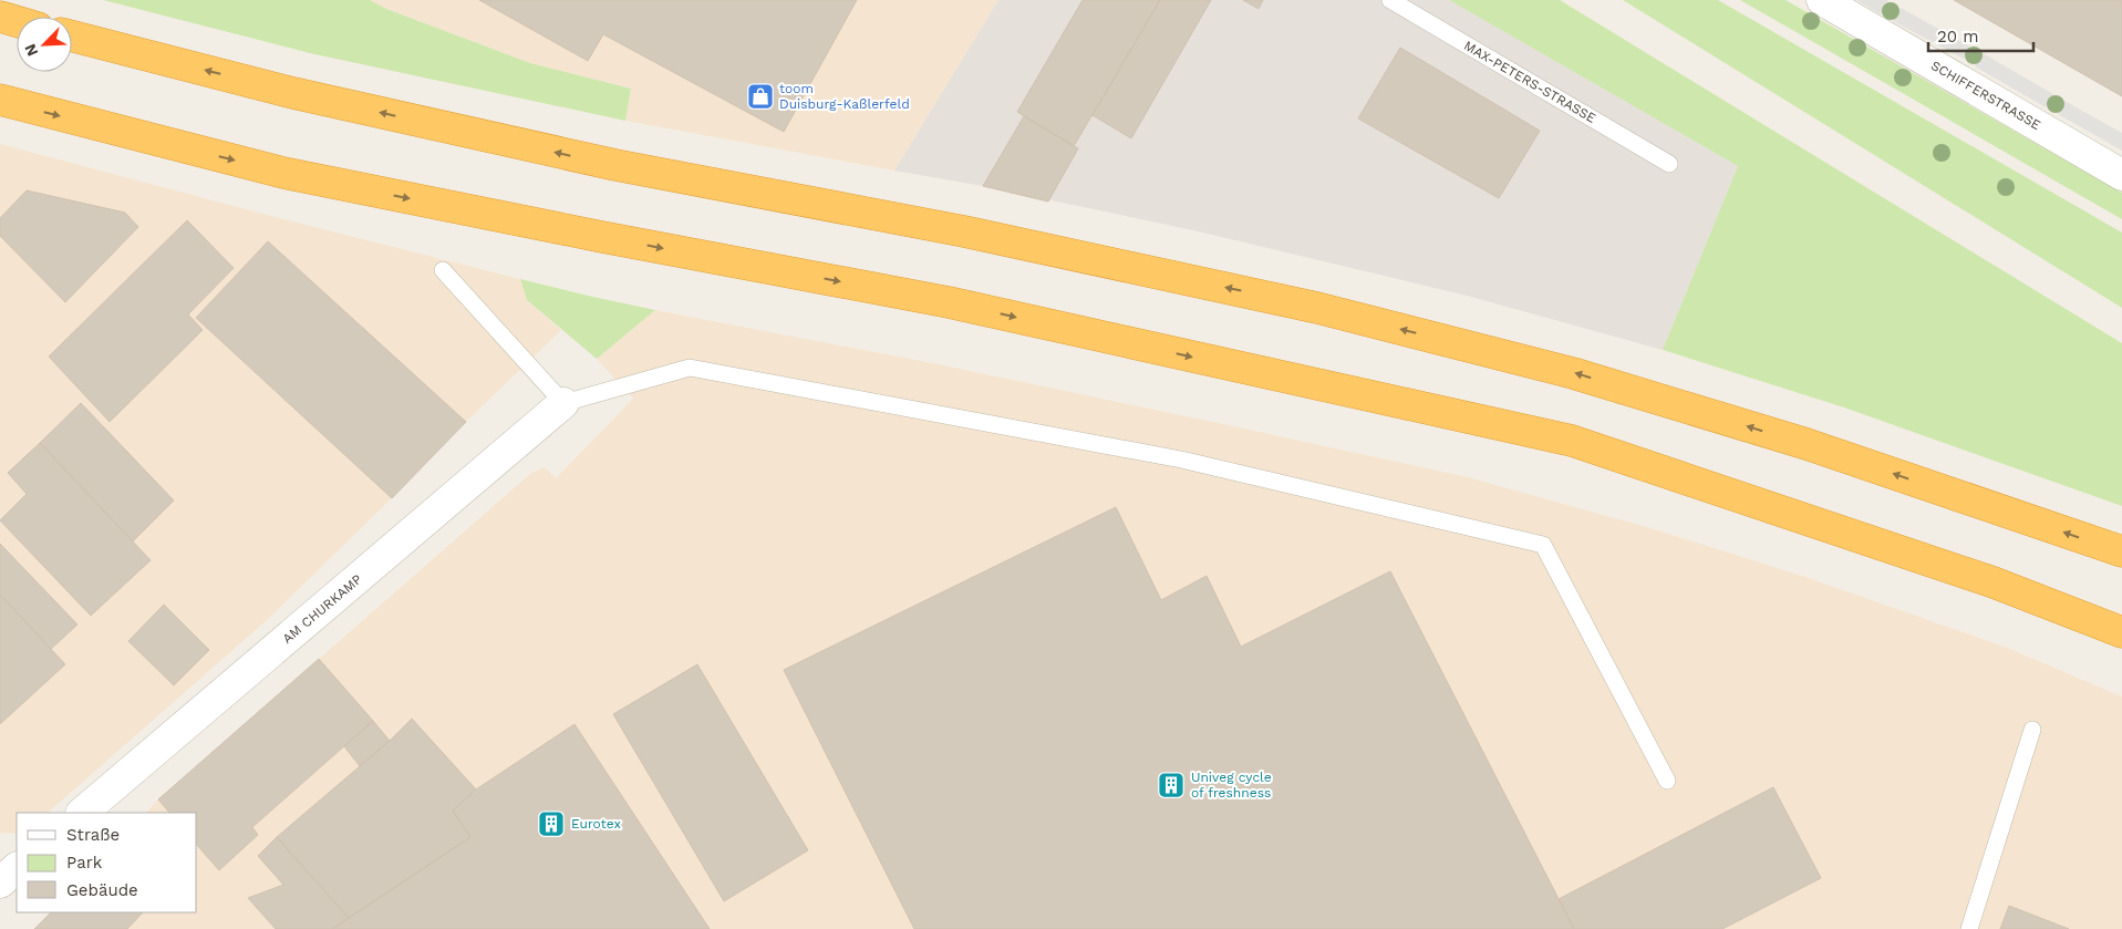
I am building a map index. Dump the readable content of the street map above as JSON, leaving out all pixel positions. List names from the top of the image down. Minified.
{"streets":{"street":["SCHIFFERSTRASSE","AM CHURKAMP"],"lane":["MAX-PETERS-STRASSE"]},"places":{"shop":["toom Duisburg-Kaßlerfeld"],"building":["Univeg cycle of freshness","Eurotex"]},"legend":["Straße","Park","Gebäude"],"scale_bar":"20 m","north":"bottom left"}
